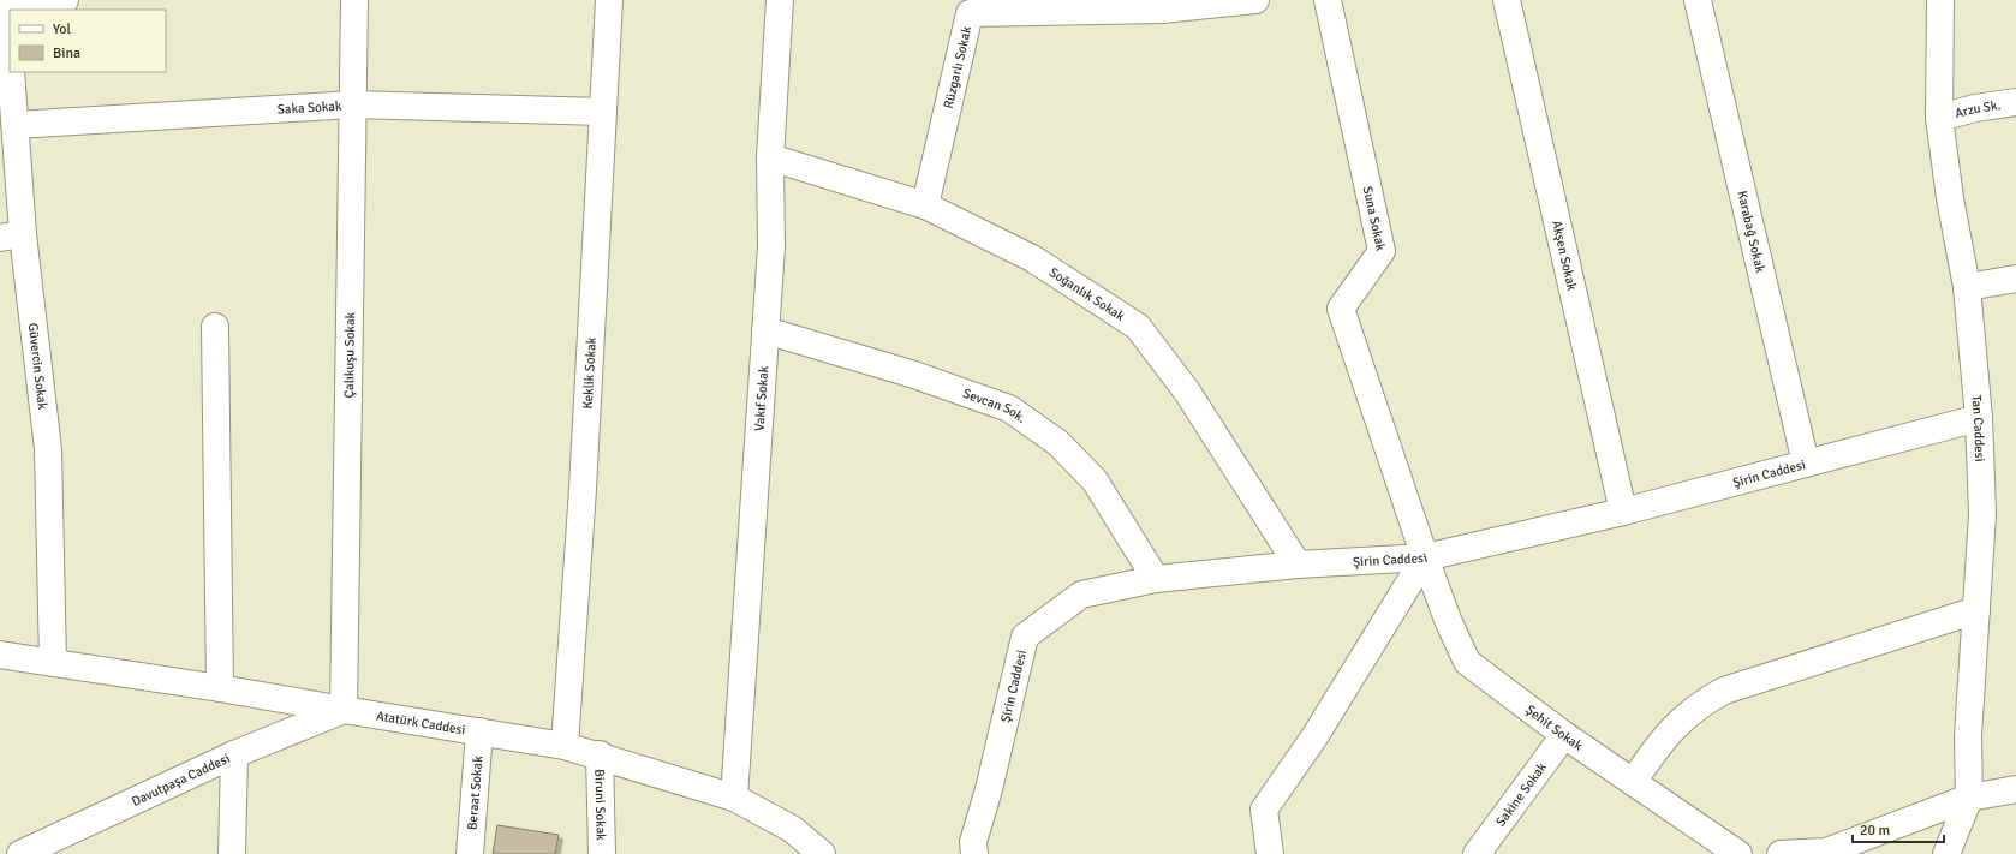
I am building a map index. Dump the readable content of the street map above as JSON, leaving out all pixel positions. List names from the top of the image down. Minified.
{"streets":{"street":["Rüzgarlı Sokak","Saka Sokak","Arzu Sk.","Suna Sokak","Karabağ Sokak","Akşen Sokak","Soğanlık Sokak","Çalıkuşu Sokak","Güvercin Sokak","Keklik Sokak","Vakıf Sokak","Sevcan Sok.","Tan Caddesi","Şirin Caddesi","Atatürk Caddesi","Şehit Sokak","Davutpaşa Caddesi","Beraat Sokak","Sakine Sokak","Biruni Sokak"]},"crossings":[["Rüzgarlı Sokak","Soğanlık Sokak"],["Saka Sokak","Çalıkuşu Sokak"],["Saka Sokak","Güvercin Sokak"],["Saka Sokak","Keklik Sokak"],["Arzu Sk.","Tan Caddesi"],["Suna Sokak","Şirin Caddesi"],["Suna Sokak","Şehit Sokak"],["Karabağ Sokak","Şirin Caddesi"],["Akşen Sokak","Şirin Caddesi"],["Soğanlık Sokak","Vakıf Sokak"],["Soğanlık Sokak","Şirin Caddesi"],["Çalıkuşu Sokak","Atatürk Caddesi"],["Çalıkuşu Sokak","Davutpaşa Caddesi"],["Güvercin Sokak","Atatürk Caddesi"],["Keklik Sokak","Atatürk Caddesi"],["Vakıf Sokak","Sevcan Sok."],["Vakıf Sokak","Atatürk Caddesi"],["Sevcan Sok.","Şirin Caddesi"],["Tan Caddesi","Şirin Caddesi"],["Şirin Caddesi","Şehit Sokak"],["Atatürk Caddesi","Davutpaşa Caddesi"],["Atatürk Caddesi","Beraat Sokak"],["Atatürk Caddesi","Biruni Sokak"],["Şehit Sokak","Sakine Sokak"]],"legend":["Yol","Bina"],"scale_bar":"20 m"}
